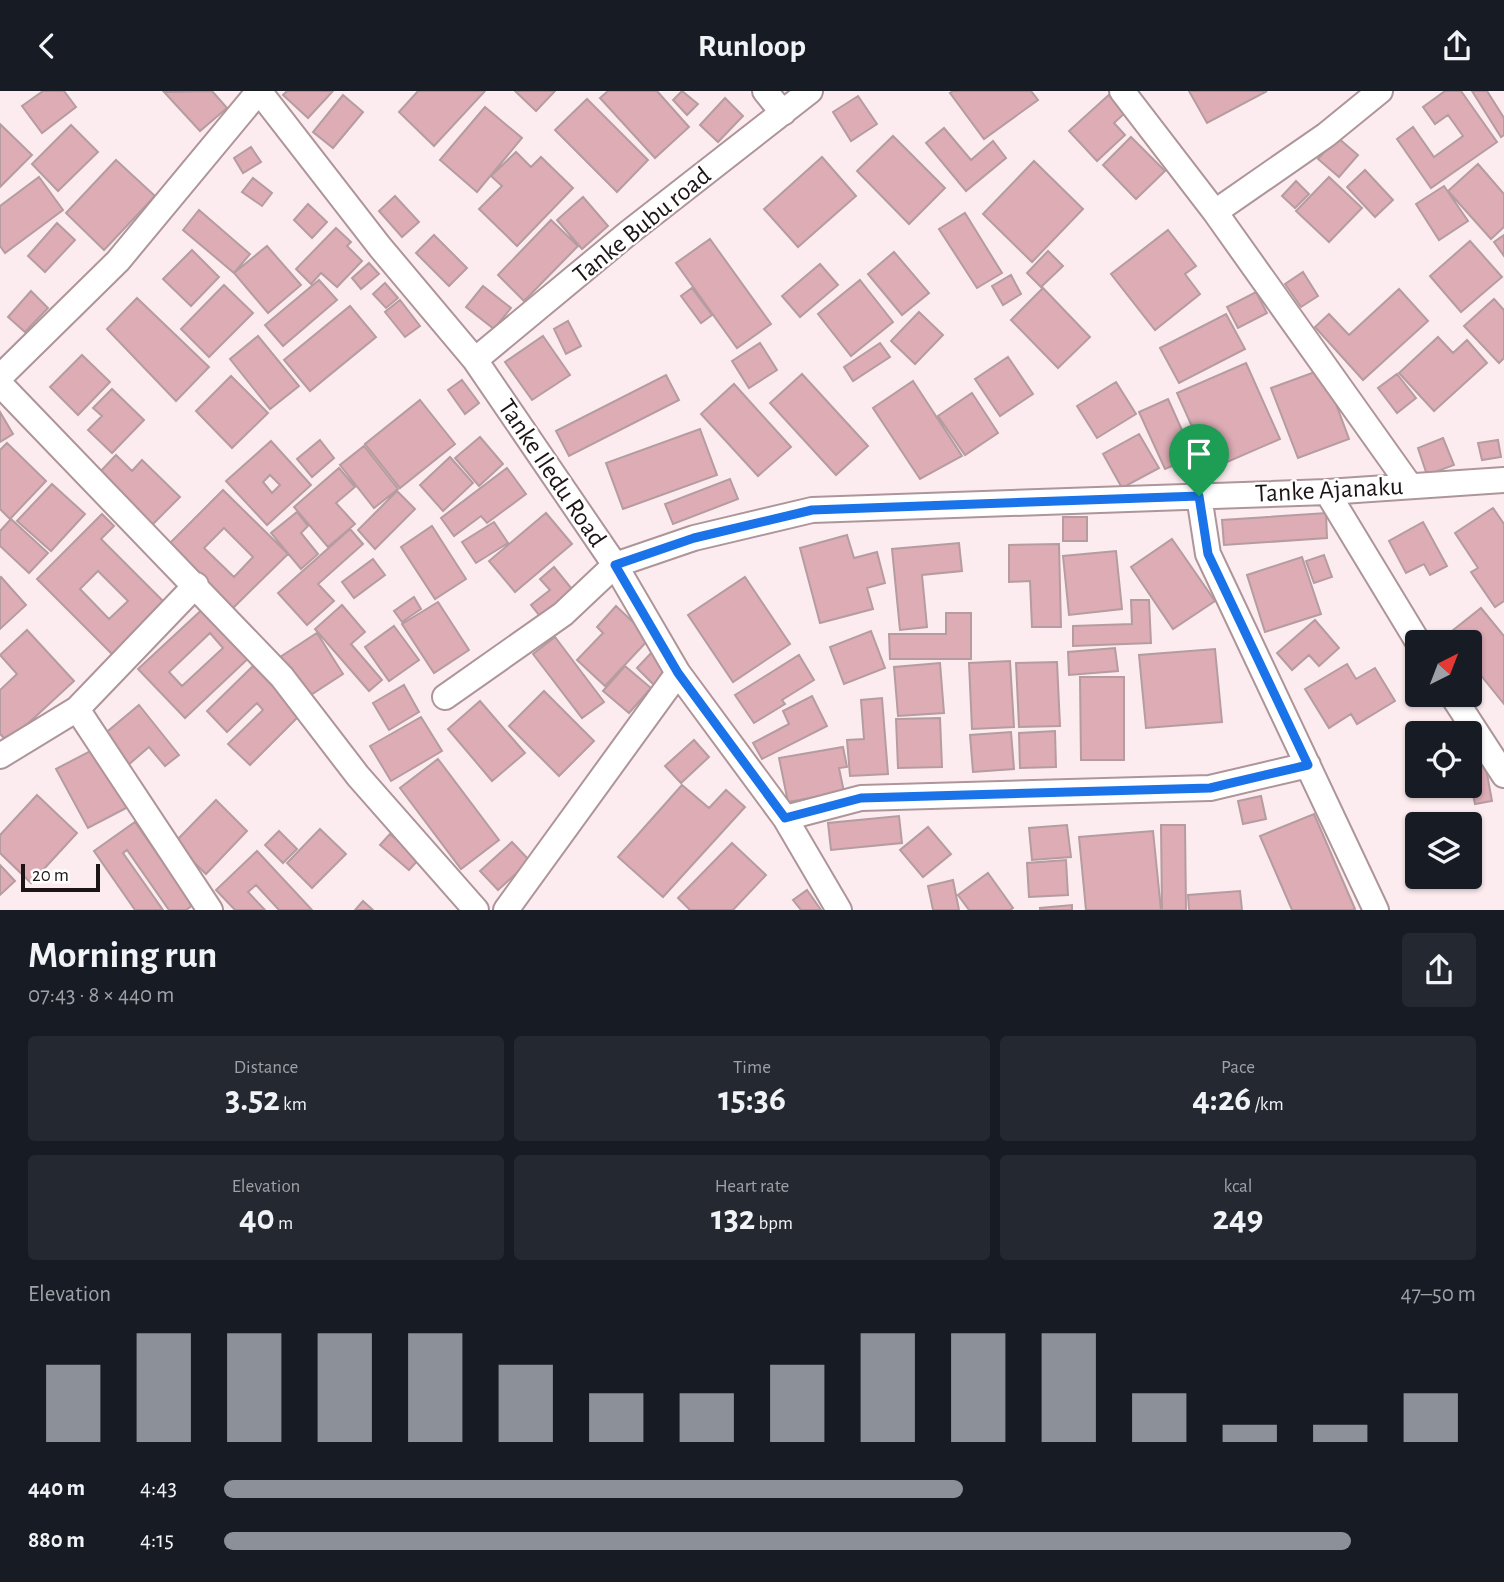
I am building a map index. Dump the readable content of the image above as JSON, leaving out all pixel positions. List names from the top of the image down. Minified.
{"streets":{"street":["Tanke Bubu road","Tanke Iledu Road","Tanke Ajanaku"]},"crossings":[["Tanke Bubu road","Tanke Iledu Road"],["Tanke Iledu Road","Tanke Ajanaku"]],"scale_bar":"20 m","north":"top right","page":{"header":"Runloop","scale":"20 m","heading":["Morning run","07:43 · 8 × 440 m"],"stats":[["Distance","3.52 km"],["Time","15:36"],["Pace","4:26 /km"],["Elevation","40 m"],["Heart rate","132 bpm"],["kcal","249"]],"chart":["Elevation","47–50 m"],"list":[{"name":"440 m","note":"4:43"},{"name":"880 m","note":"4:15"}]}}
